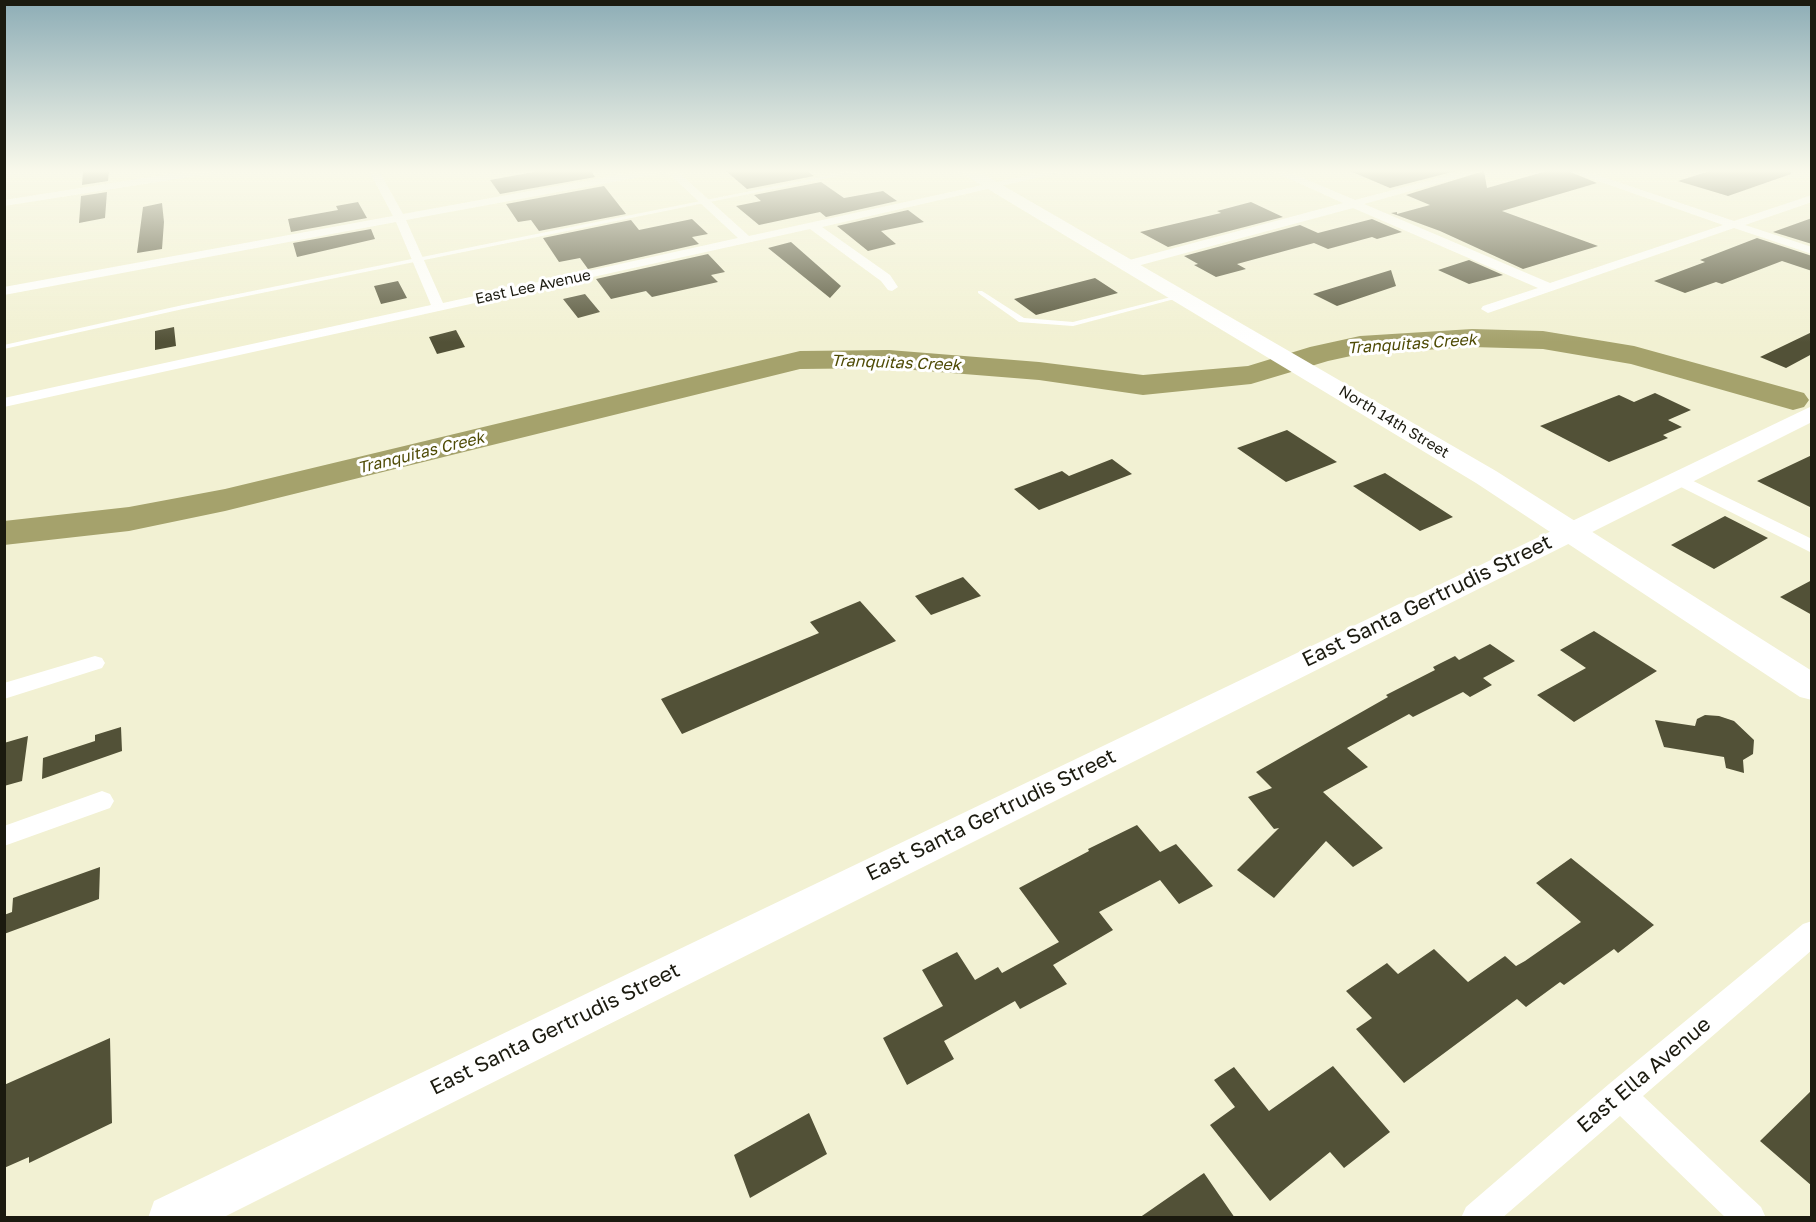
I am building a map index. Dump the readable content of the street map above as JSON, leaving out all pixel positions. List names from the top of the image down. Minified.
{"streets":{"main road":["North 14th Street"],"street":["East Lee Avenue","East Santa Gertrudis Street","East Ella Avenue"]},"crossings":[["North 14th Street","East Santa Gertrudis Street"]],"water":["Tranquitas Creek"]}
